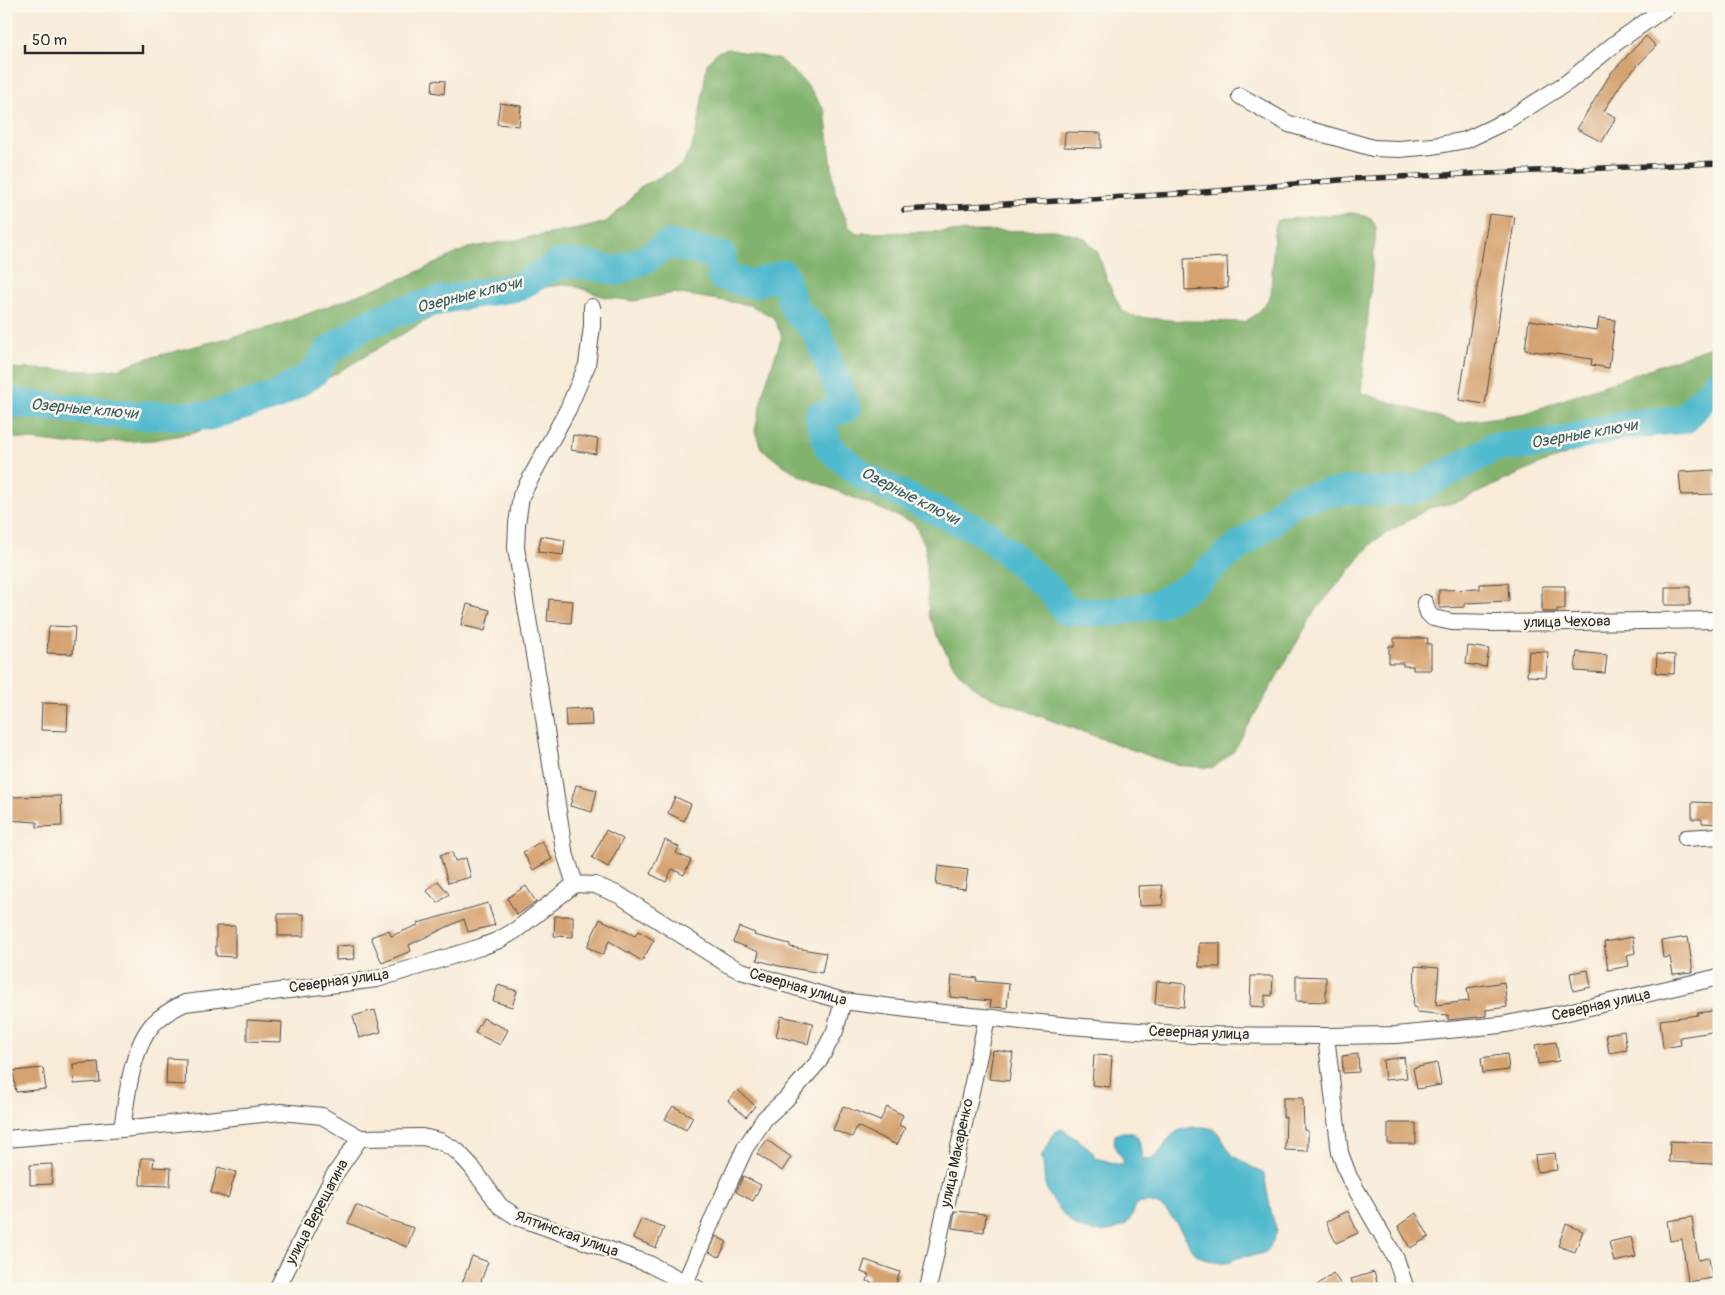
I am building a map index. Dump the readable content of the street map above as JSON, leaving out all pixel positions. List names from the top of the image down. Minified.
{"streets":{"street":["улица Чехова","Северная улица","улица Макаренко","улица Верещагина","Ялтинская улица"]},"crossings":[["Северная улица","улица Макаренко"],["Северная улица","Ялтинская улица"],["улица Верещагина","Ялтинская улица"]],"water":["Озерные ключи"],"scale_bar":"50 m"}
